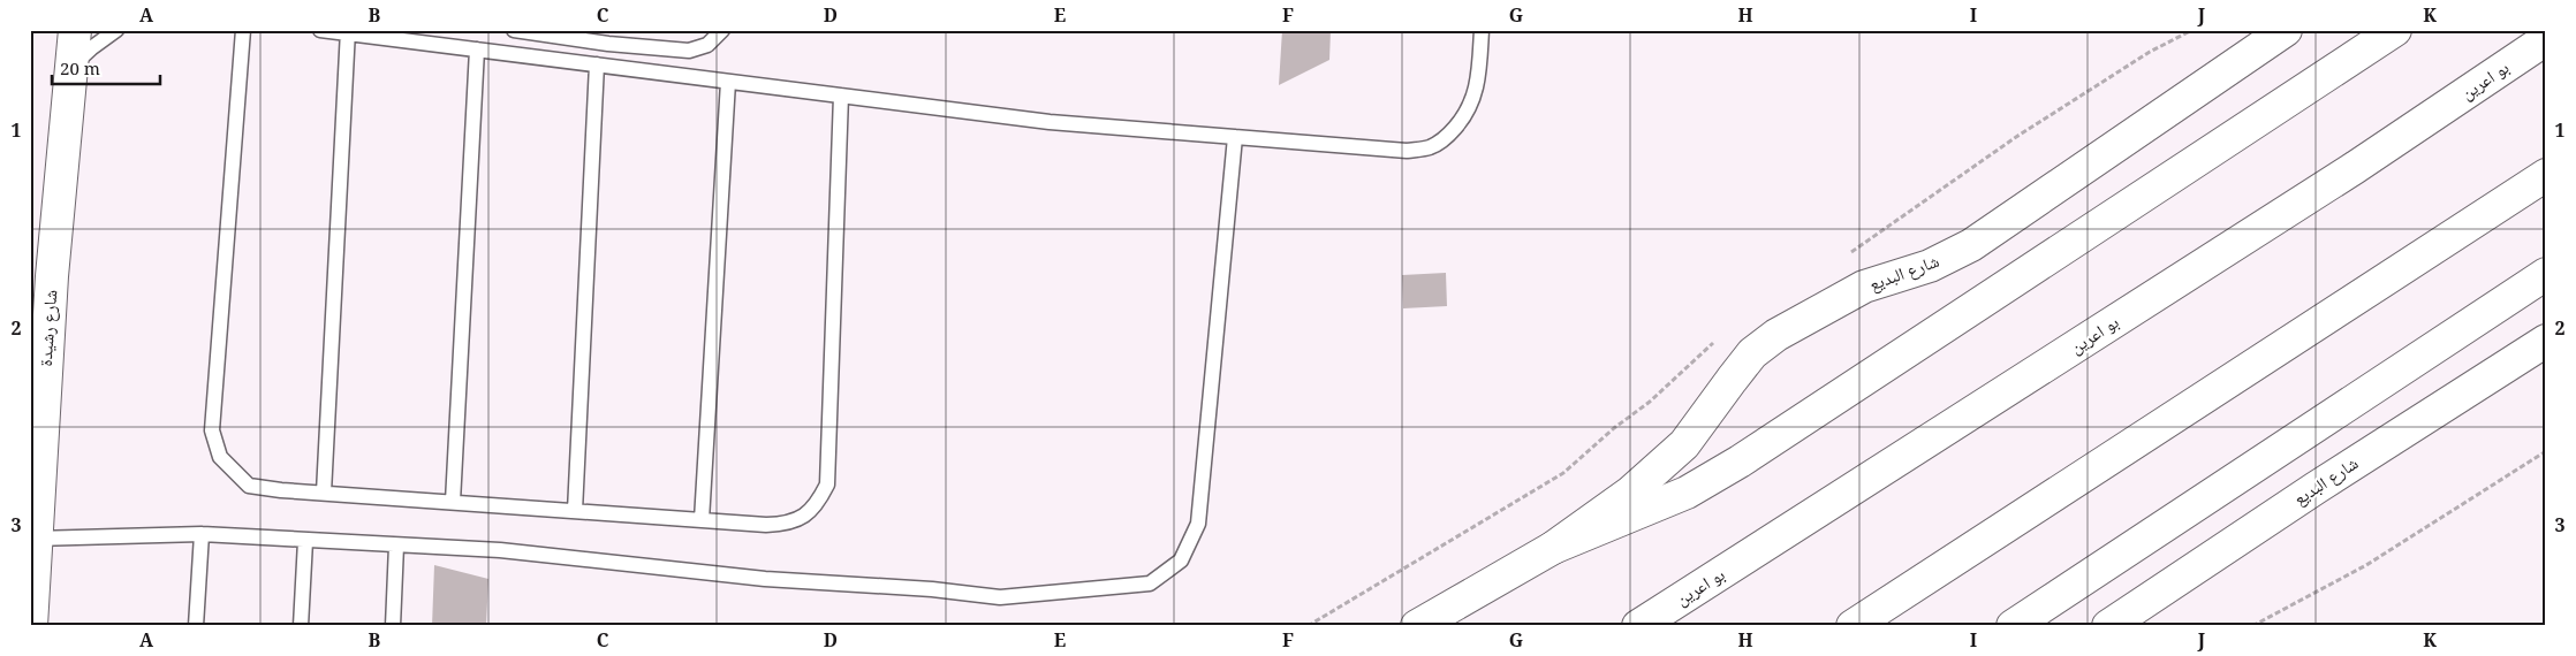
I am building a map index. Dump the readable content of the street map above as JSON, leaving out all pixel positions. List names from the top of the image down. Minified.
{"streets":{"main road":["بو اعرين","شارع البديع","شارع رشيدة"]},"scale_bar":"20 m","grid":{"columns":["A","B","C","D","E","F","G","H","I","J","K"],"rows":["1","2","3"]}}
